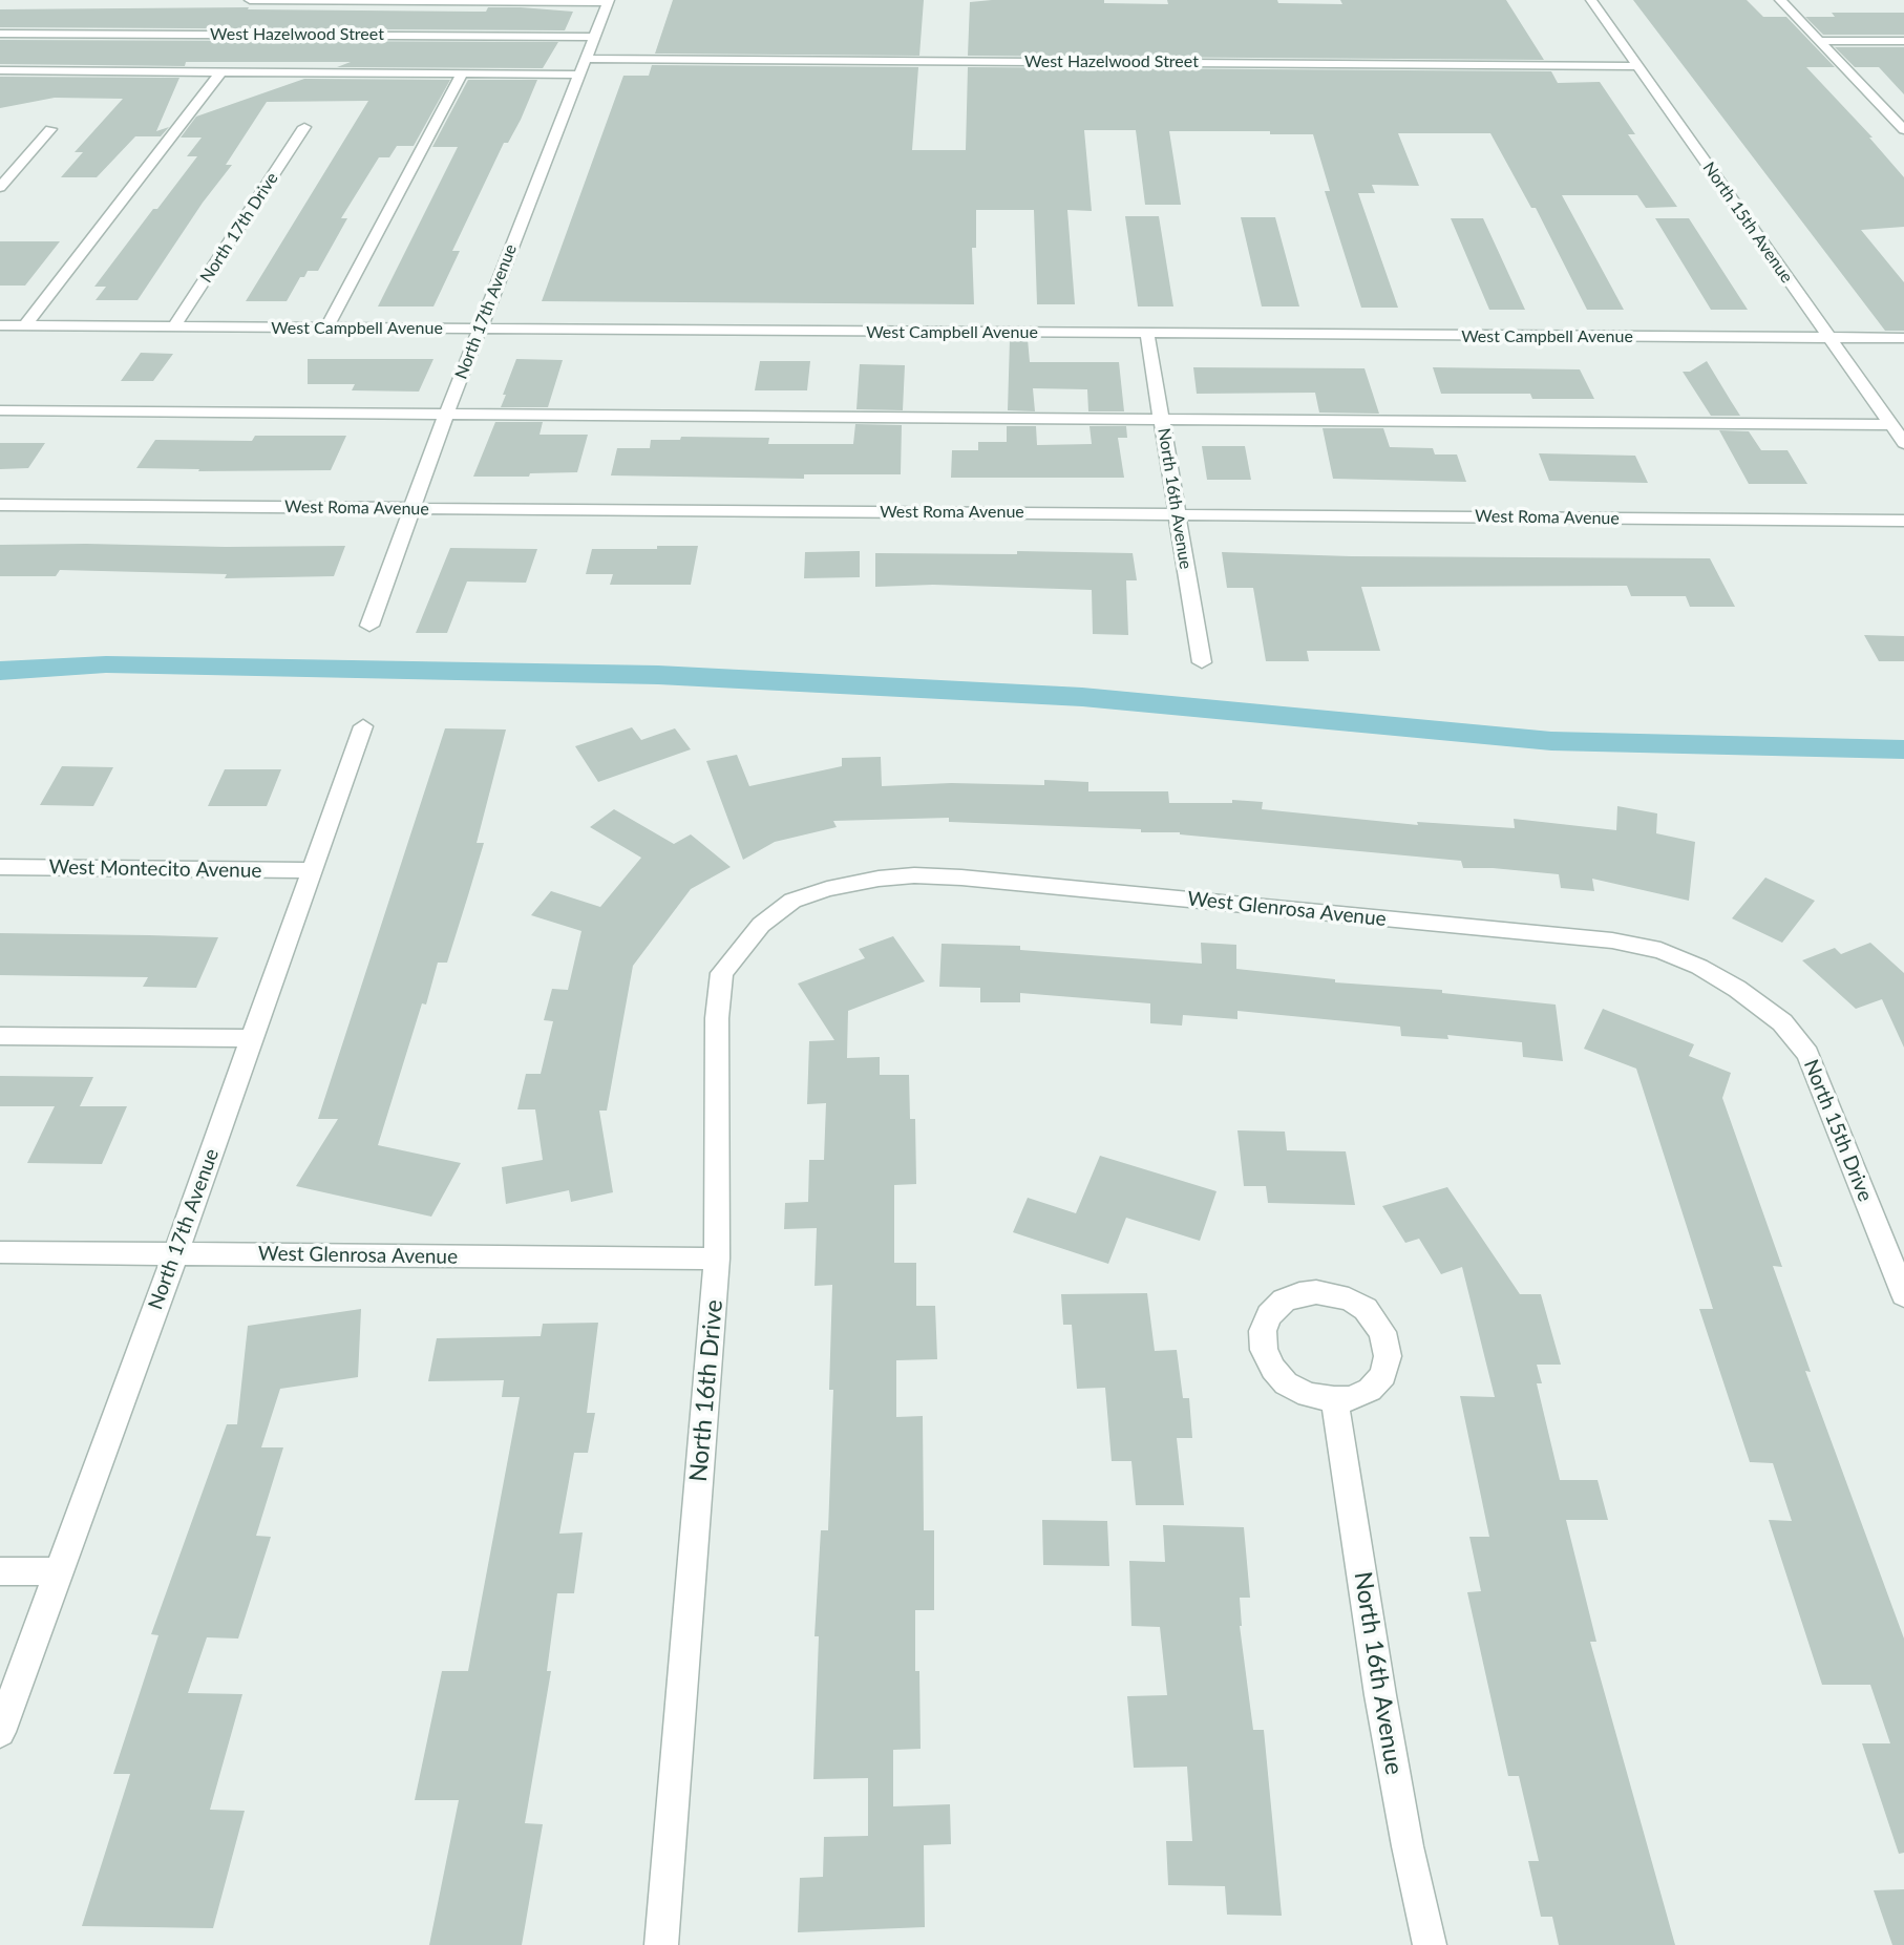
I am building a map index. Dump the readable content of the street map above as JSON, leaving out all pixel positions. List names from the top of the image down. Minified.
{"streets":{"street":["West Hazelwood Street","North 15th Avenue","North 17th Drive","North 17th Avenue","West Campbell Avenue","North 16th Avenue","West Roma Avenue","West Montecito Avenue","West Glenrosa Avenue","North 15th Drive","North 16th Drive"]},"crossings":[["West Hazelwood Street","North 15th Avenue"],["West Hazelwood Street","North 17th Avenue"],["North 15th Avenue","West Campbell Avenue"],["North 17th Drive","West Campbell Avenue"],["North 17th Avenue","West Campbell Avenue"],["North 17th Avenue","West Roma Avenue"],["North 17th Avenue","West Montecito Avenue"],["North 17th Avenue","West Glenrosa Avenue"],["West Campbell Avenue","North 16th Avenue"],["North 16th Avenue","West Roma Avenue"],["West Glenrosa Avenue","North 15th Drive"],["West Glenrosa Avenue","North 16th Drive"]]}
